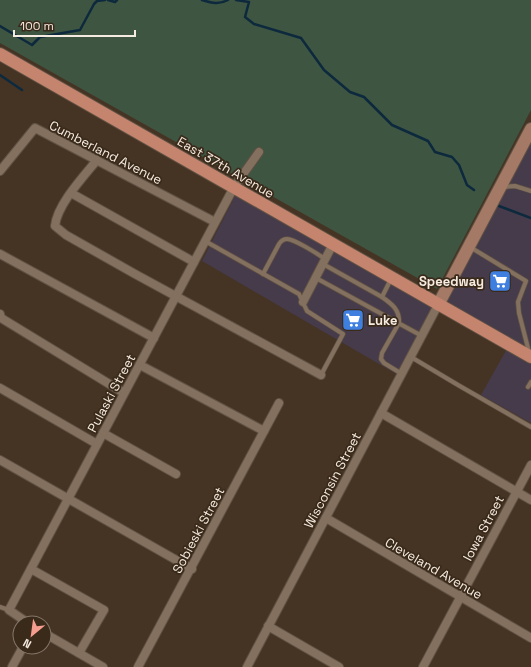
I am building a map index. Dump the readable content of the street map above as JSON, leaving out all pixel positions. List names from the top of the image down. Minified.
{"streets":{"main road":["East 37th Avenue"],"street":["Cumberland Avenue","Pulaski Street","Wisconsin Street","Iowa Street","Sobieski Street","Cleveland Avenue"]},"crossings":[["Cumberland Avenue","Pulaski Street"],["East 37th Avenue","Pulaski Street"],["East 37th Avenue","Wisconsin Street"],["Wisconsin Street","Cleveland Avenue"],["Iowa Street","Cleveland Avenue"]],"places":{"supermarket":["Speedway","Luke"]},"scale_bar":"100 m","north":"bottom left"}
